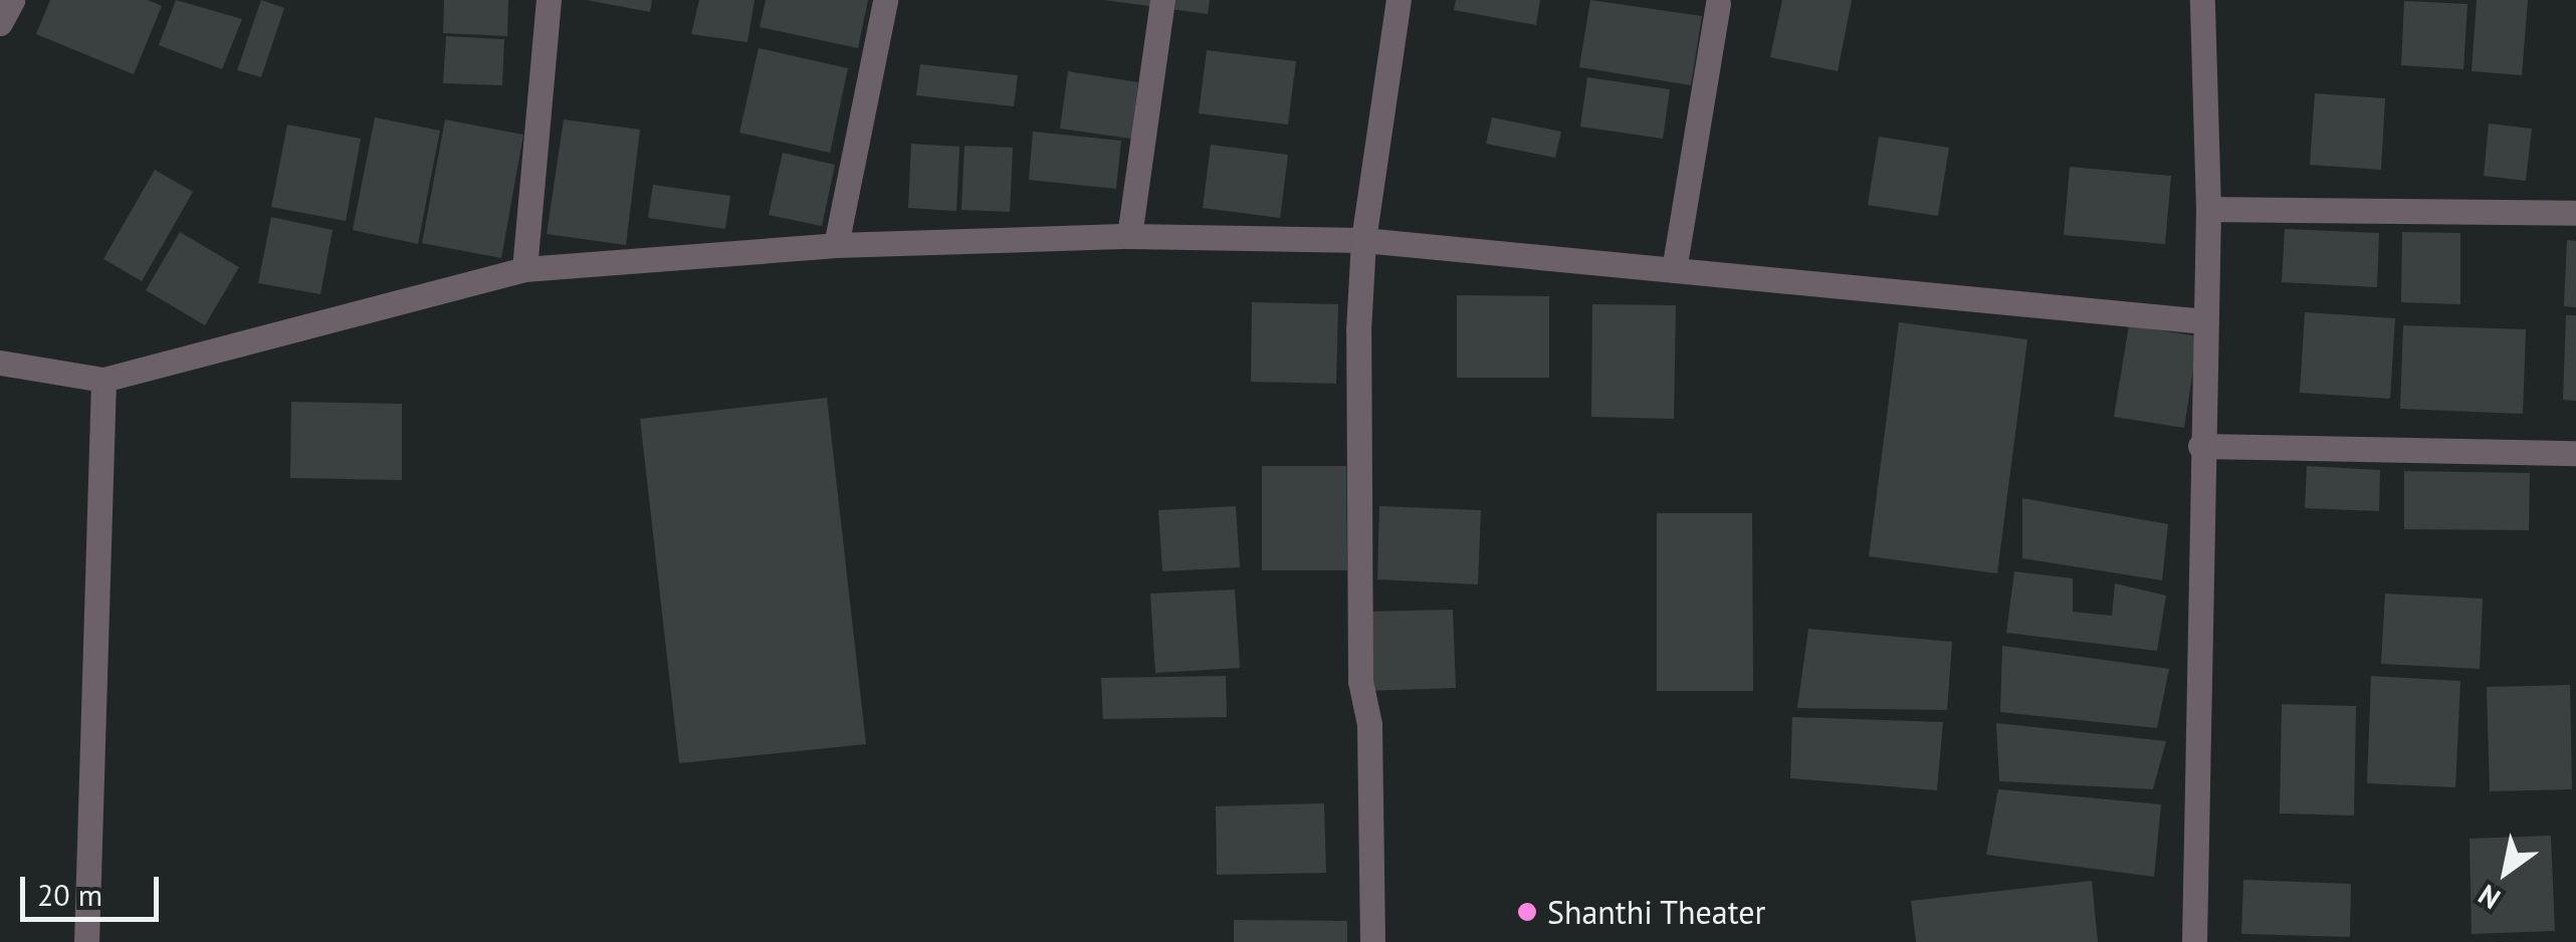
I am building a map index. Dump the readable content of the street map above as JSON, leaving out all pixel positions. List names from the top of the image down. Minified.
{"places":["Shanthi Theater"],"scale_bar":"20 m","north":"bottom left"}
